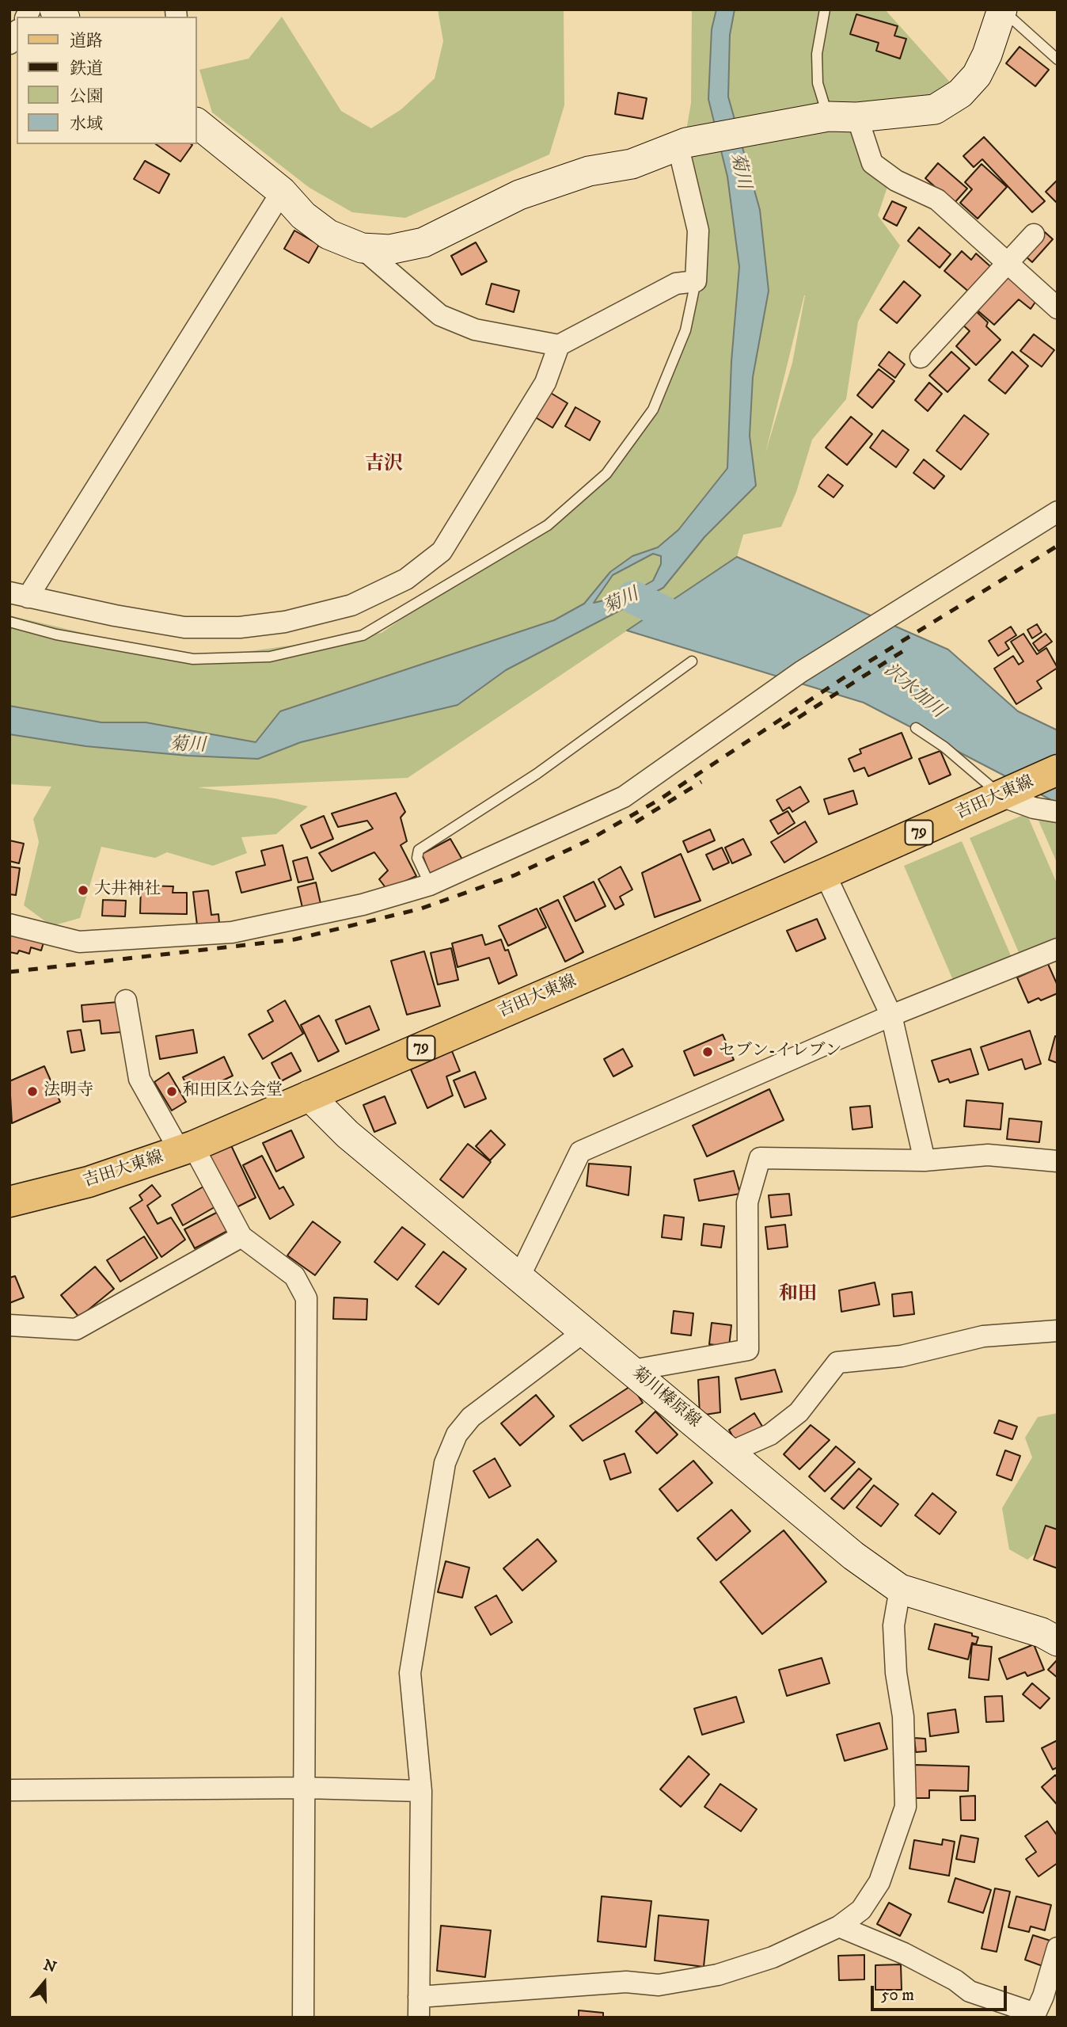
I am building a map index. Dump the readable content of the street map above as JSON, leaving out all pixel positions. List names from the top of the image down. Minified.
{"streets":{"main road":["吉田大東線","79","菊川榛原線"]},"crossings":[["吉田大東線","菊川榛原線"]],"districts":["吉沢","和田"],"water":["菊川","沢水加川"],"places":["大井神社","セブン-イレブン","法明寺","和田区公会堂"],"legend":["道路","鉄道","公園","水域"],"scale_bar":"50 m","north":"top"}
